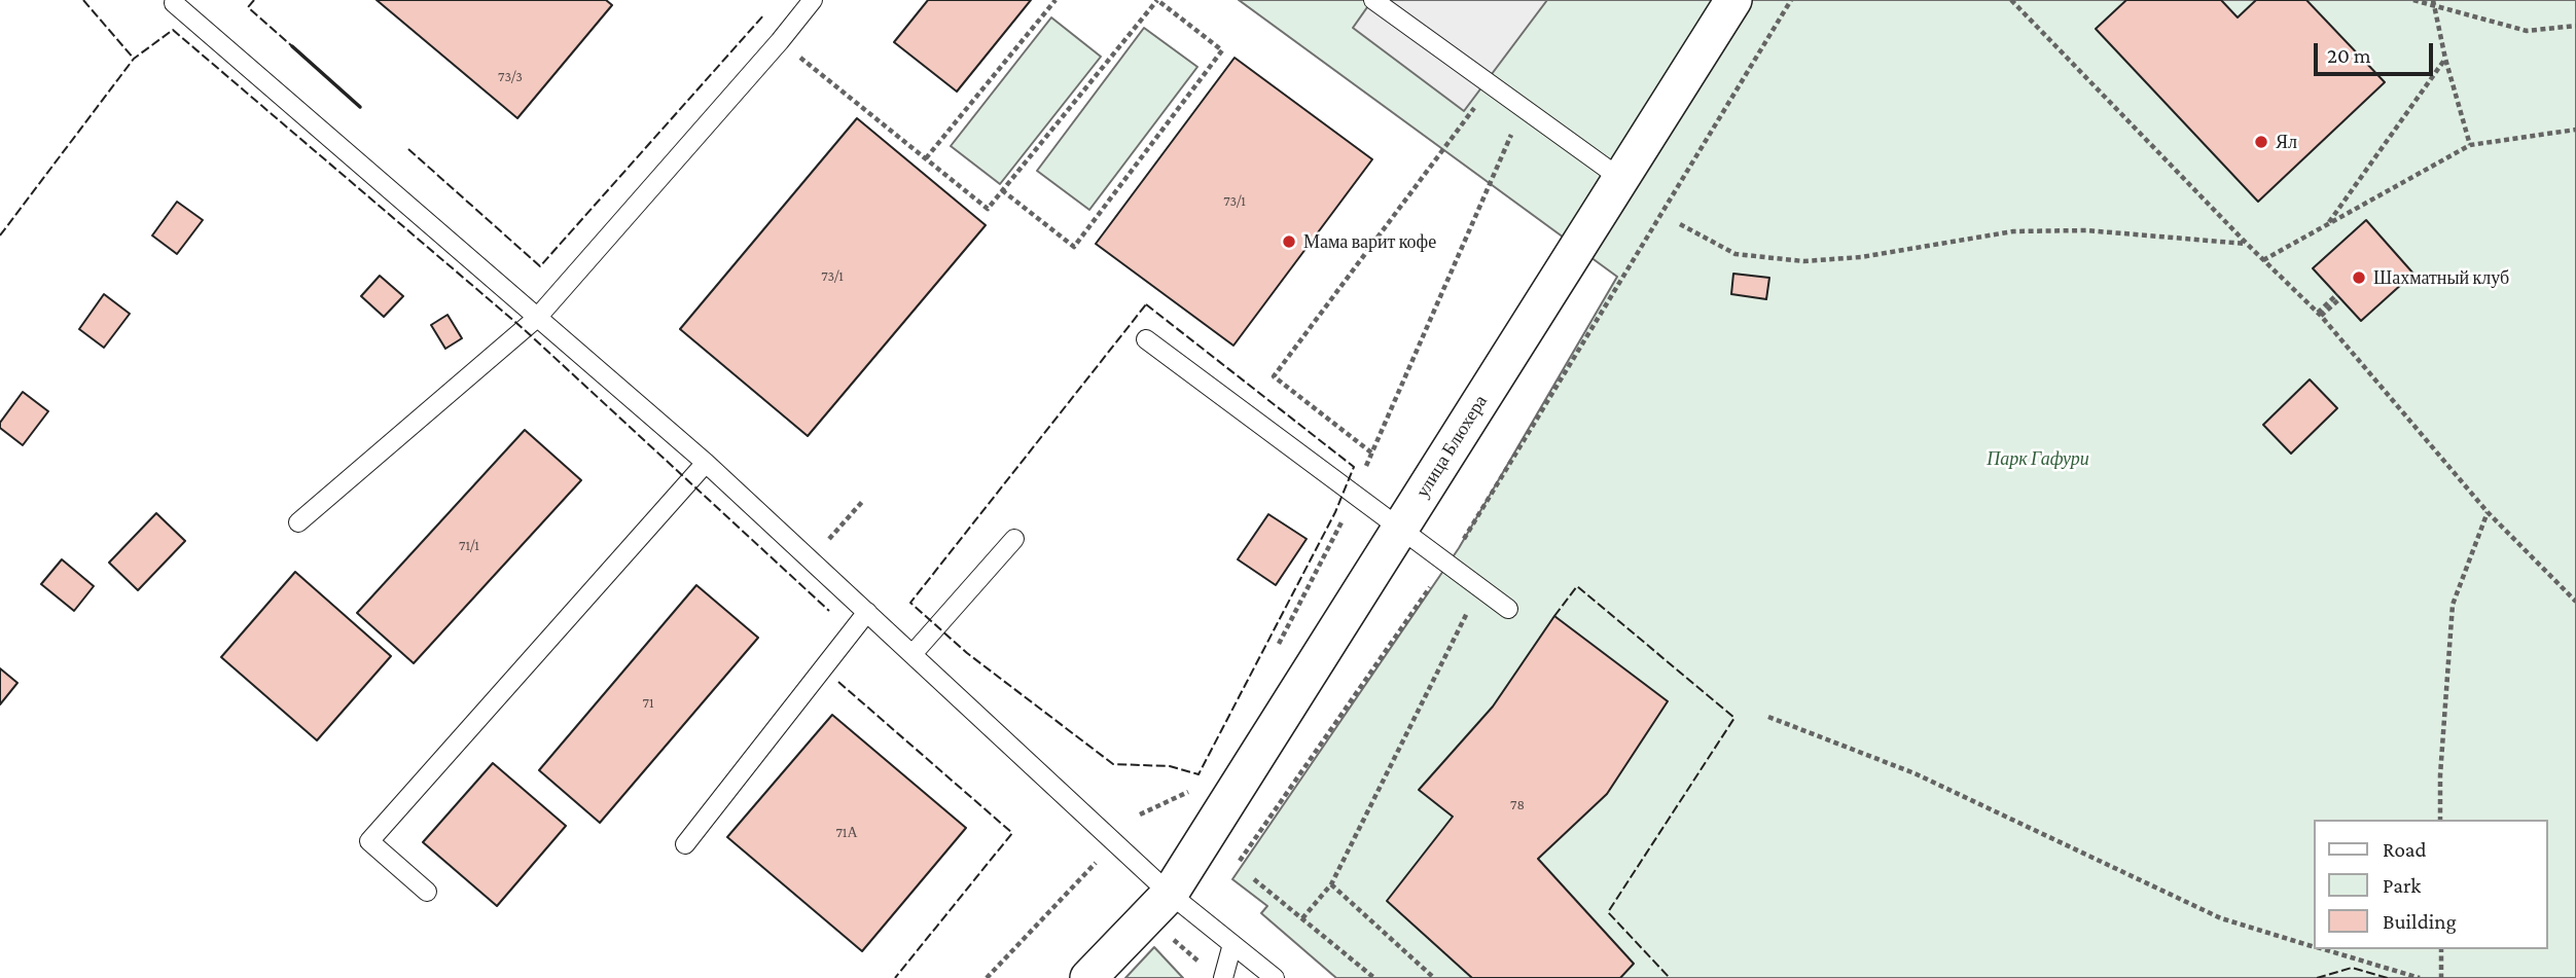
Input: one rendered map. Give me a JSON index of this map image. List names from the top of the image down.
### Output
{
  "streets": {
    "street": ["улица Блюхера"]
  },
  "parks": ["Парк Гафури"],
  "places": ["Ял", "Мама варит кофе", "Шахматный клуб"],
  "house_numbers": [
    "73/3",
    "73/1",
    "73/1",
    "71/1",
    "71",
    "78",
    "71А"
  ],
  "legend": ["Road", "Park", "Building"],
  "scale_bar": "20 m"
}
